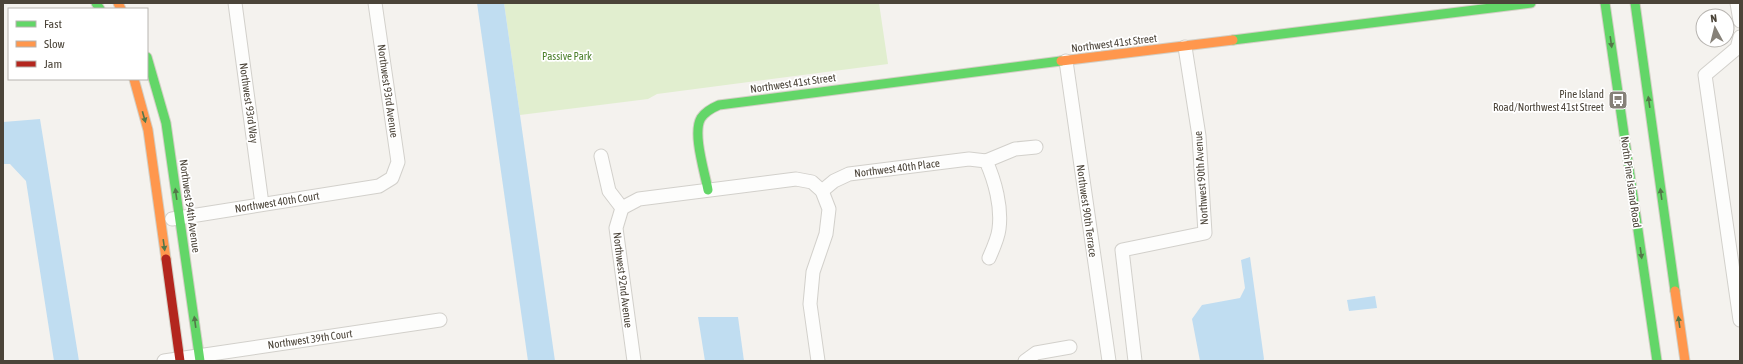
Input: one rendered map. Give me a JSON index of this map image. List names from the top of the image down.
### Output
{
  "streets": {
    "street": [
      "Northwest 41st Street",
      "Northwest 93rd Avenue",
      "Northwest 93rd Way",
      "Northwest 40th Place",
      "Northwest 90th Avenue",
      "North Pine Island Road",
      "Northwest 40th Court",
      "Northwest 94th Avenue",
      "Northwest 90th Terrace",
      "Northwest 92nd Avenue",
      "Northwest 39th Court"
    ]
  },
  "crossings": [
    ["Northwest 41st Street", "Northwest 90th Avenue"],
    ["Northwest 41st Street", "Northwest 90th Terrace"],
    ["Northwest 93rd Avenue", "Northwest 40th Court"],
    ["Northwest 93rd Way", "Northwest 40th Court"],
    ["Northwest 40th Court", "Northwest 94th Avenue"],
    ["Northwest 94th Avenue", "Northwest 39th Court"]
  ],
  "parks": ["Passive Park"],
  "places": {
    "bus stop": ["Pine Island Road/Northwest 41st Street"]
  },
  "legend": ["Fast", "Slow", "Jam"],
  "north": "top"
}
